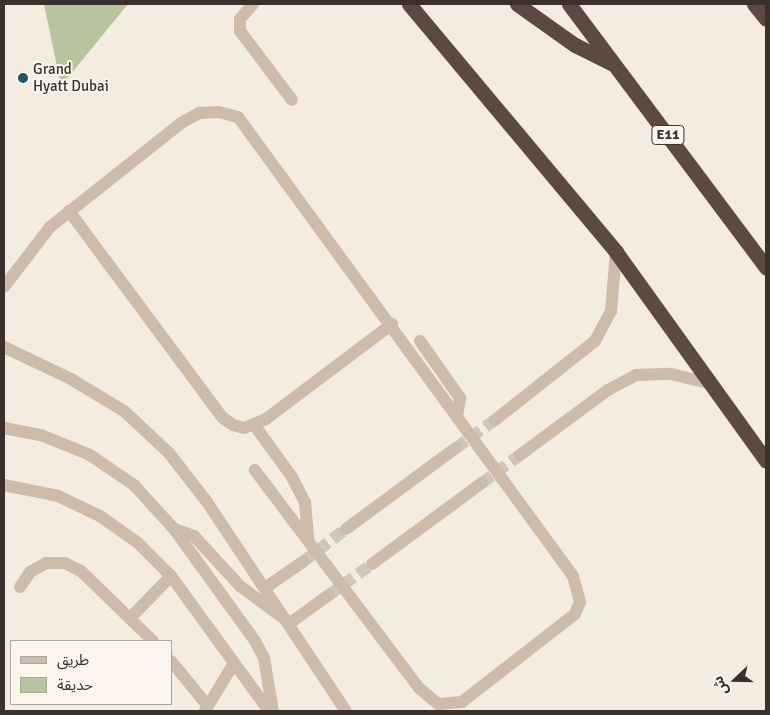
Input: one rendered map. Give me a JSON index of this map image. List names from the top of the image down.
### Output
{
  "streets": {
    "highway": ["E11"]
  },
  "places": ["Grand Hyatt Dubai"],
  "legend": ["طريق", "حديقة"],
  "north": "left"
}
